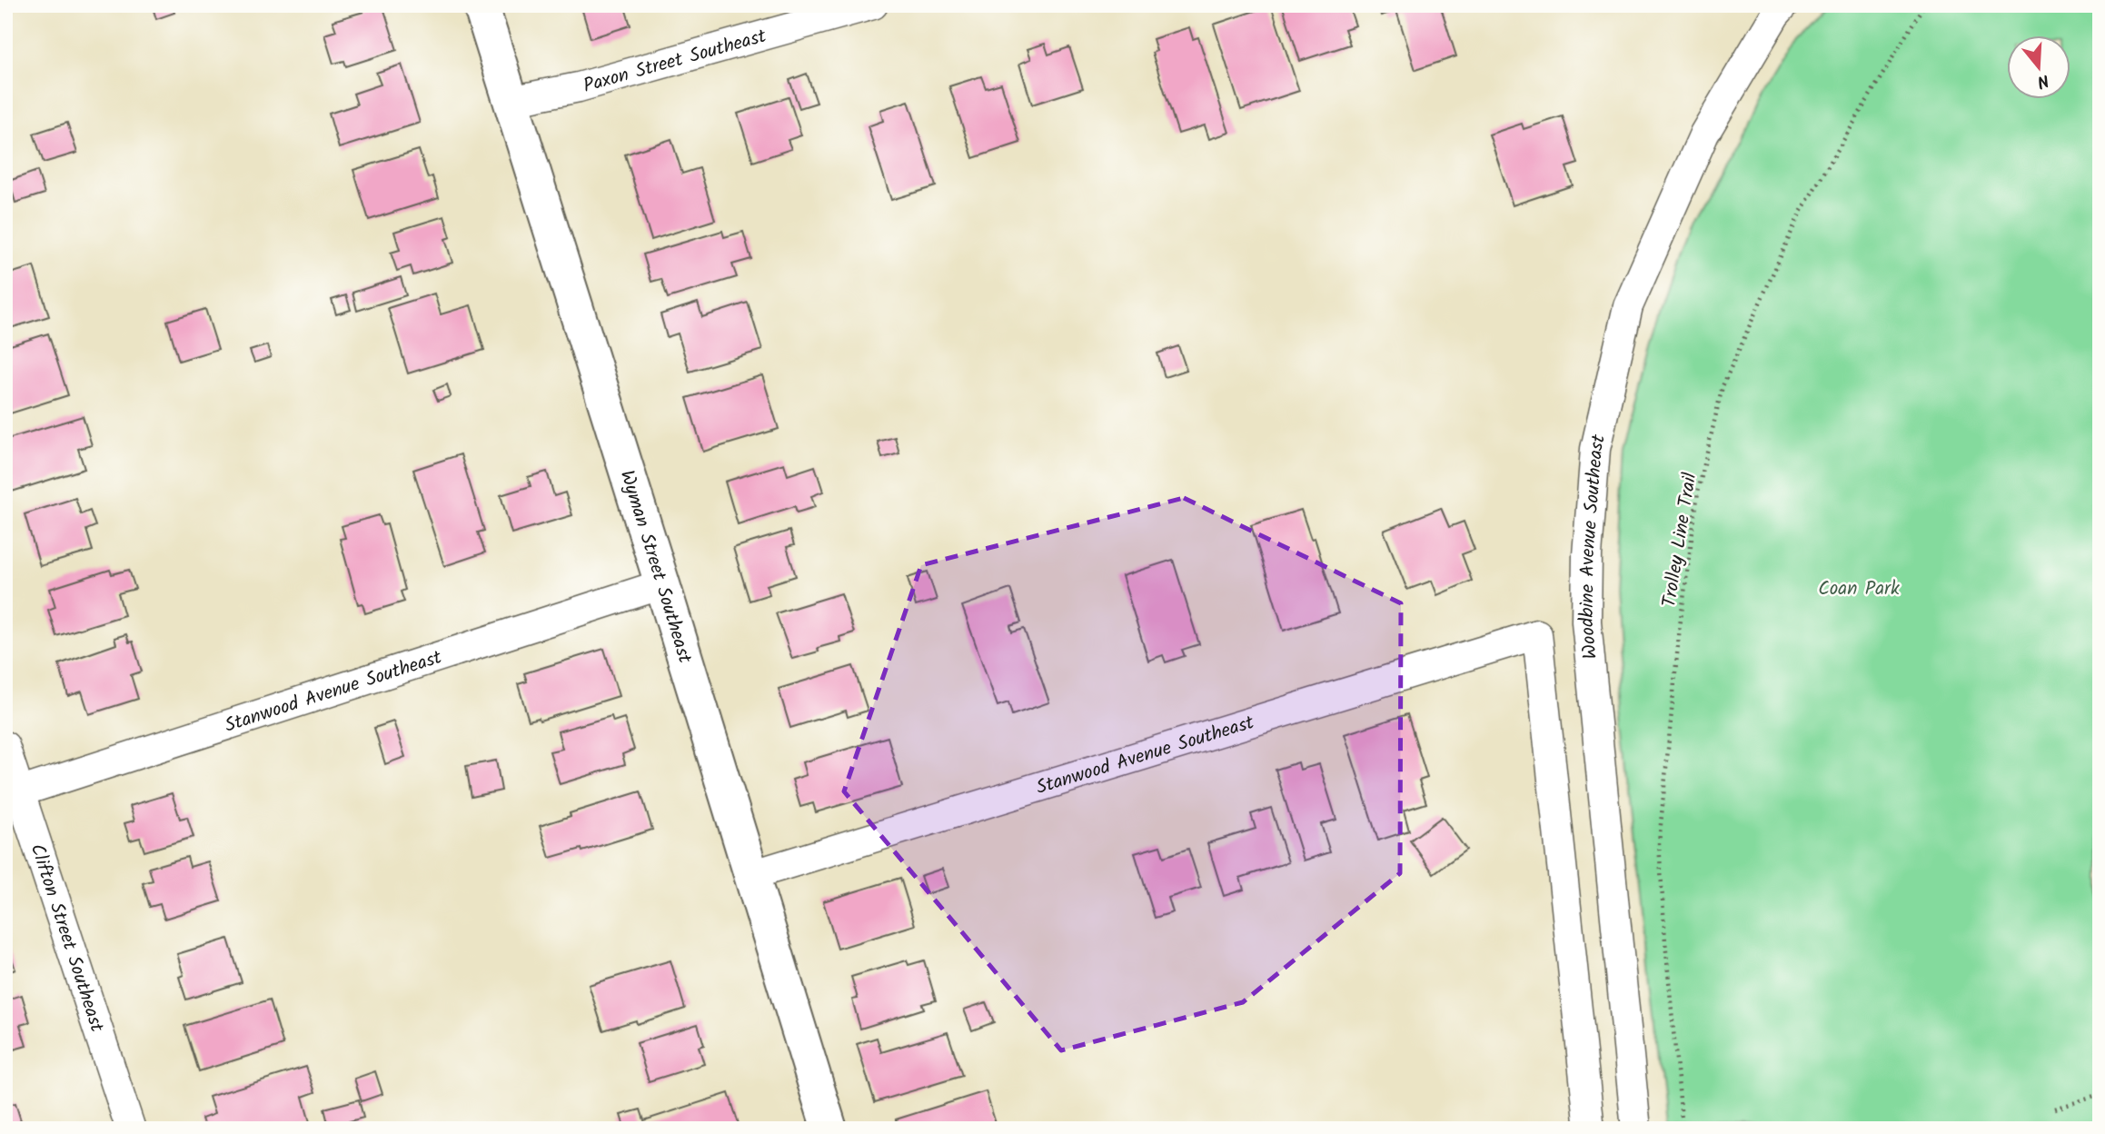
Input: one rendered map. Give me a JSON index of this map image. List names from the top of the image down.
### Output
{
  "streets": {
    "street": [
      "Paxon Street Southeast",
      "Woodbine Avenue Southeast",
      "Wyman Street Southeast",
      "Stanwood Avenue Southeast",
      "Clifton Street Southeast"
    ],
    "path": ["Trolley Line Trail"]
  },
  "crossings": [
    ["Paxon Street Southeast", "Wyman Street Southeast"],
    ["Wyman Street Southeast", "Stanwood Avenue Southeast"],
    ["Stanwood Avenue Southeast", "Clifton Street Southeast"]
  ],
  "parks": ["Coan Park"],
  "north": "bottom"
}
